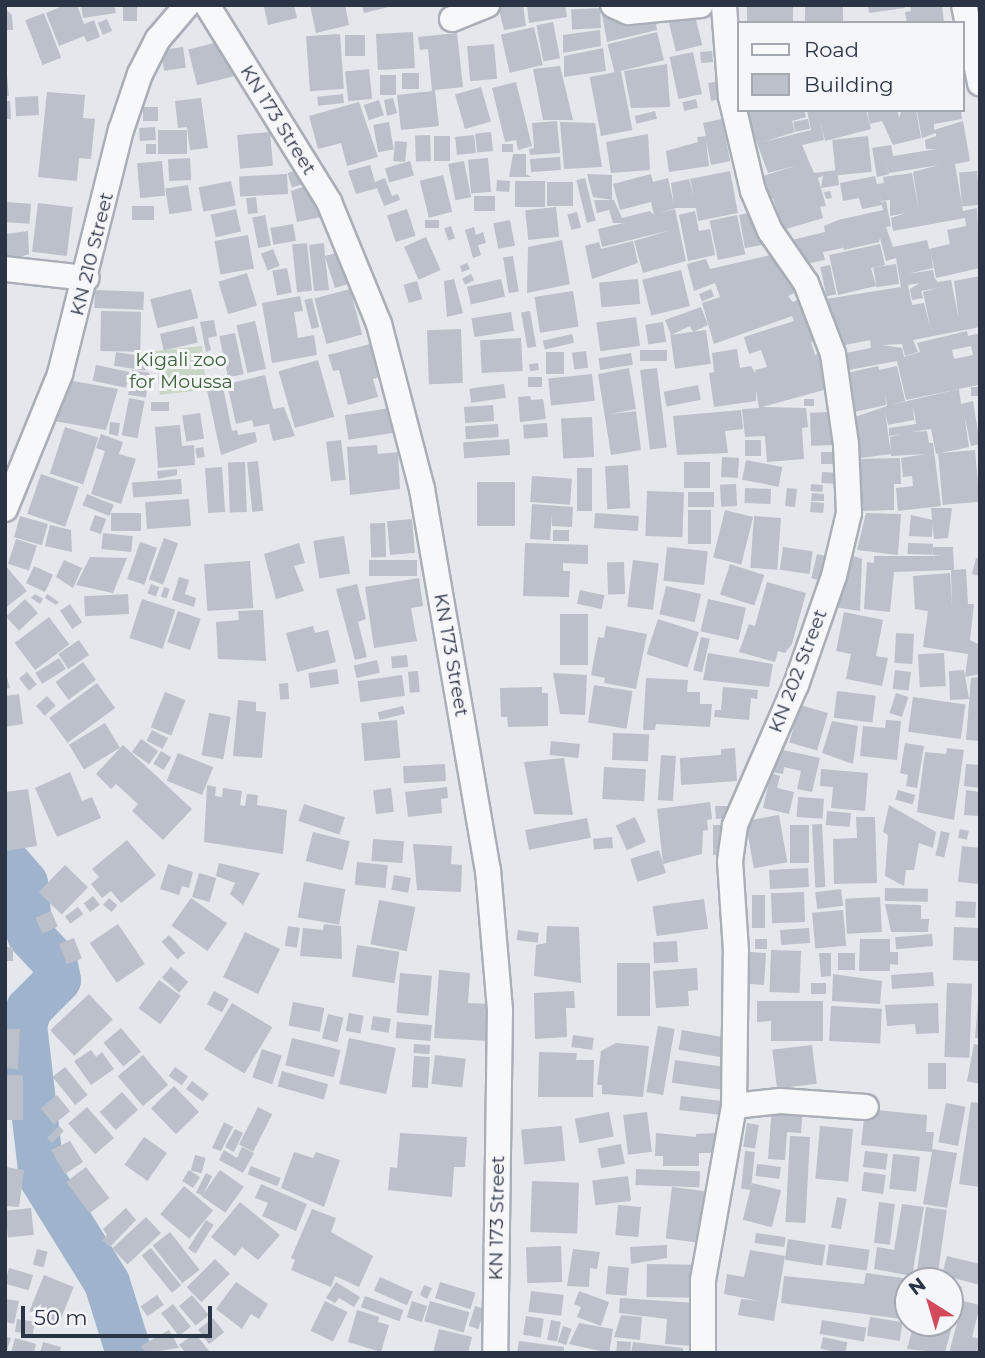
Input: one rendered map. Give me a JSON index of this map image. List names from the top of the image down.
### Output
{
  "streets": {
    "street": ["KN 173 Street", "KN 210 Street", "KN 202 Street"]
  },
  "parks": ["Kigali zoo for Moussa"],
  "legend": ["Road", "Building"],
  "scale_bar": "50 m",
  "north": "top left"
}
